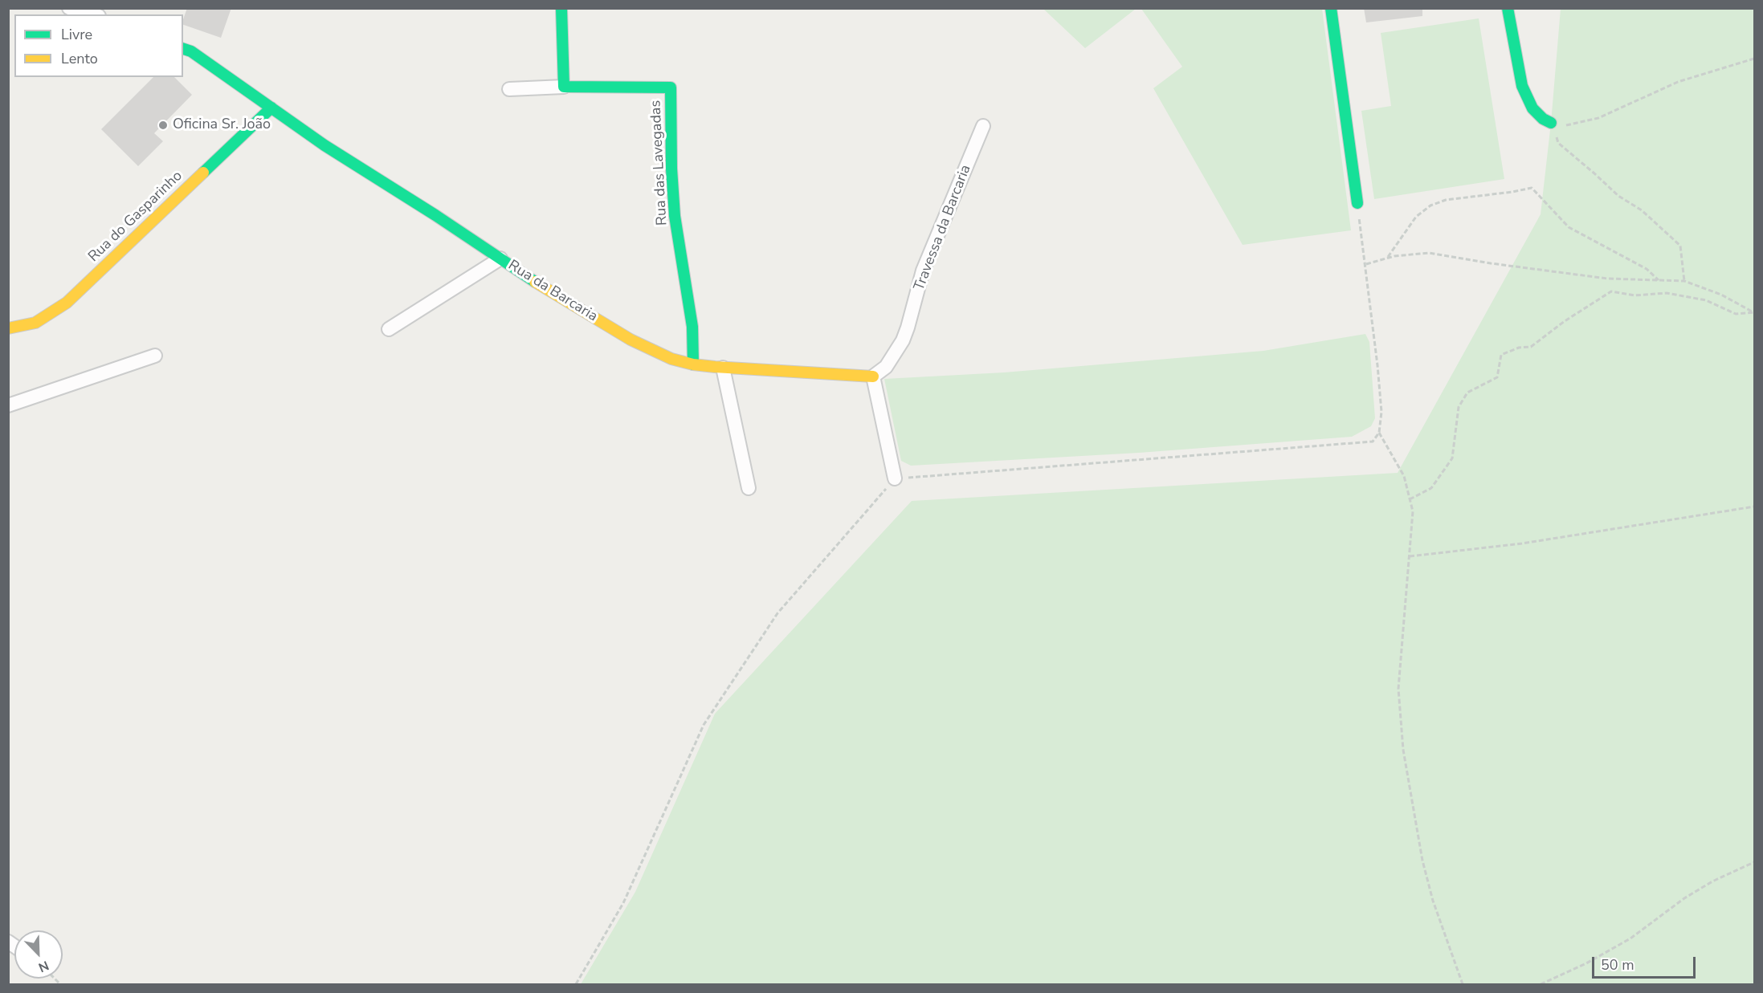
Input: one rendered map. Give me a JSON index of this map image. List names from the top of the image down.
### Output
{
  "streets": {
    "street": [
      "Rua das Lavegadas",
      "Rua do Gasparinho",
      "Travessa da Barcaria",
      "Rua da Barcaria"
    ]
  },
  "crossings": [
    ["Rua das Lavegadas", "Rua da Barcaria"],
    ["Rua do Gasparinho", "Rua da Barcaria"],
    ["Travessa da Barcaria", "Rua da Barcaria"]
  ],
  "places": ["Oficina Sr. João"],
  "legend": ["Livre", "Lento"],
  "scale_bar": "50 m",
  "north": "bottom right"
}
